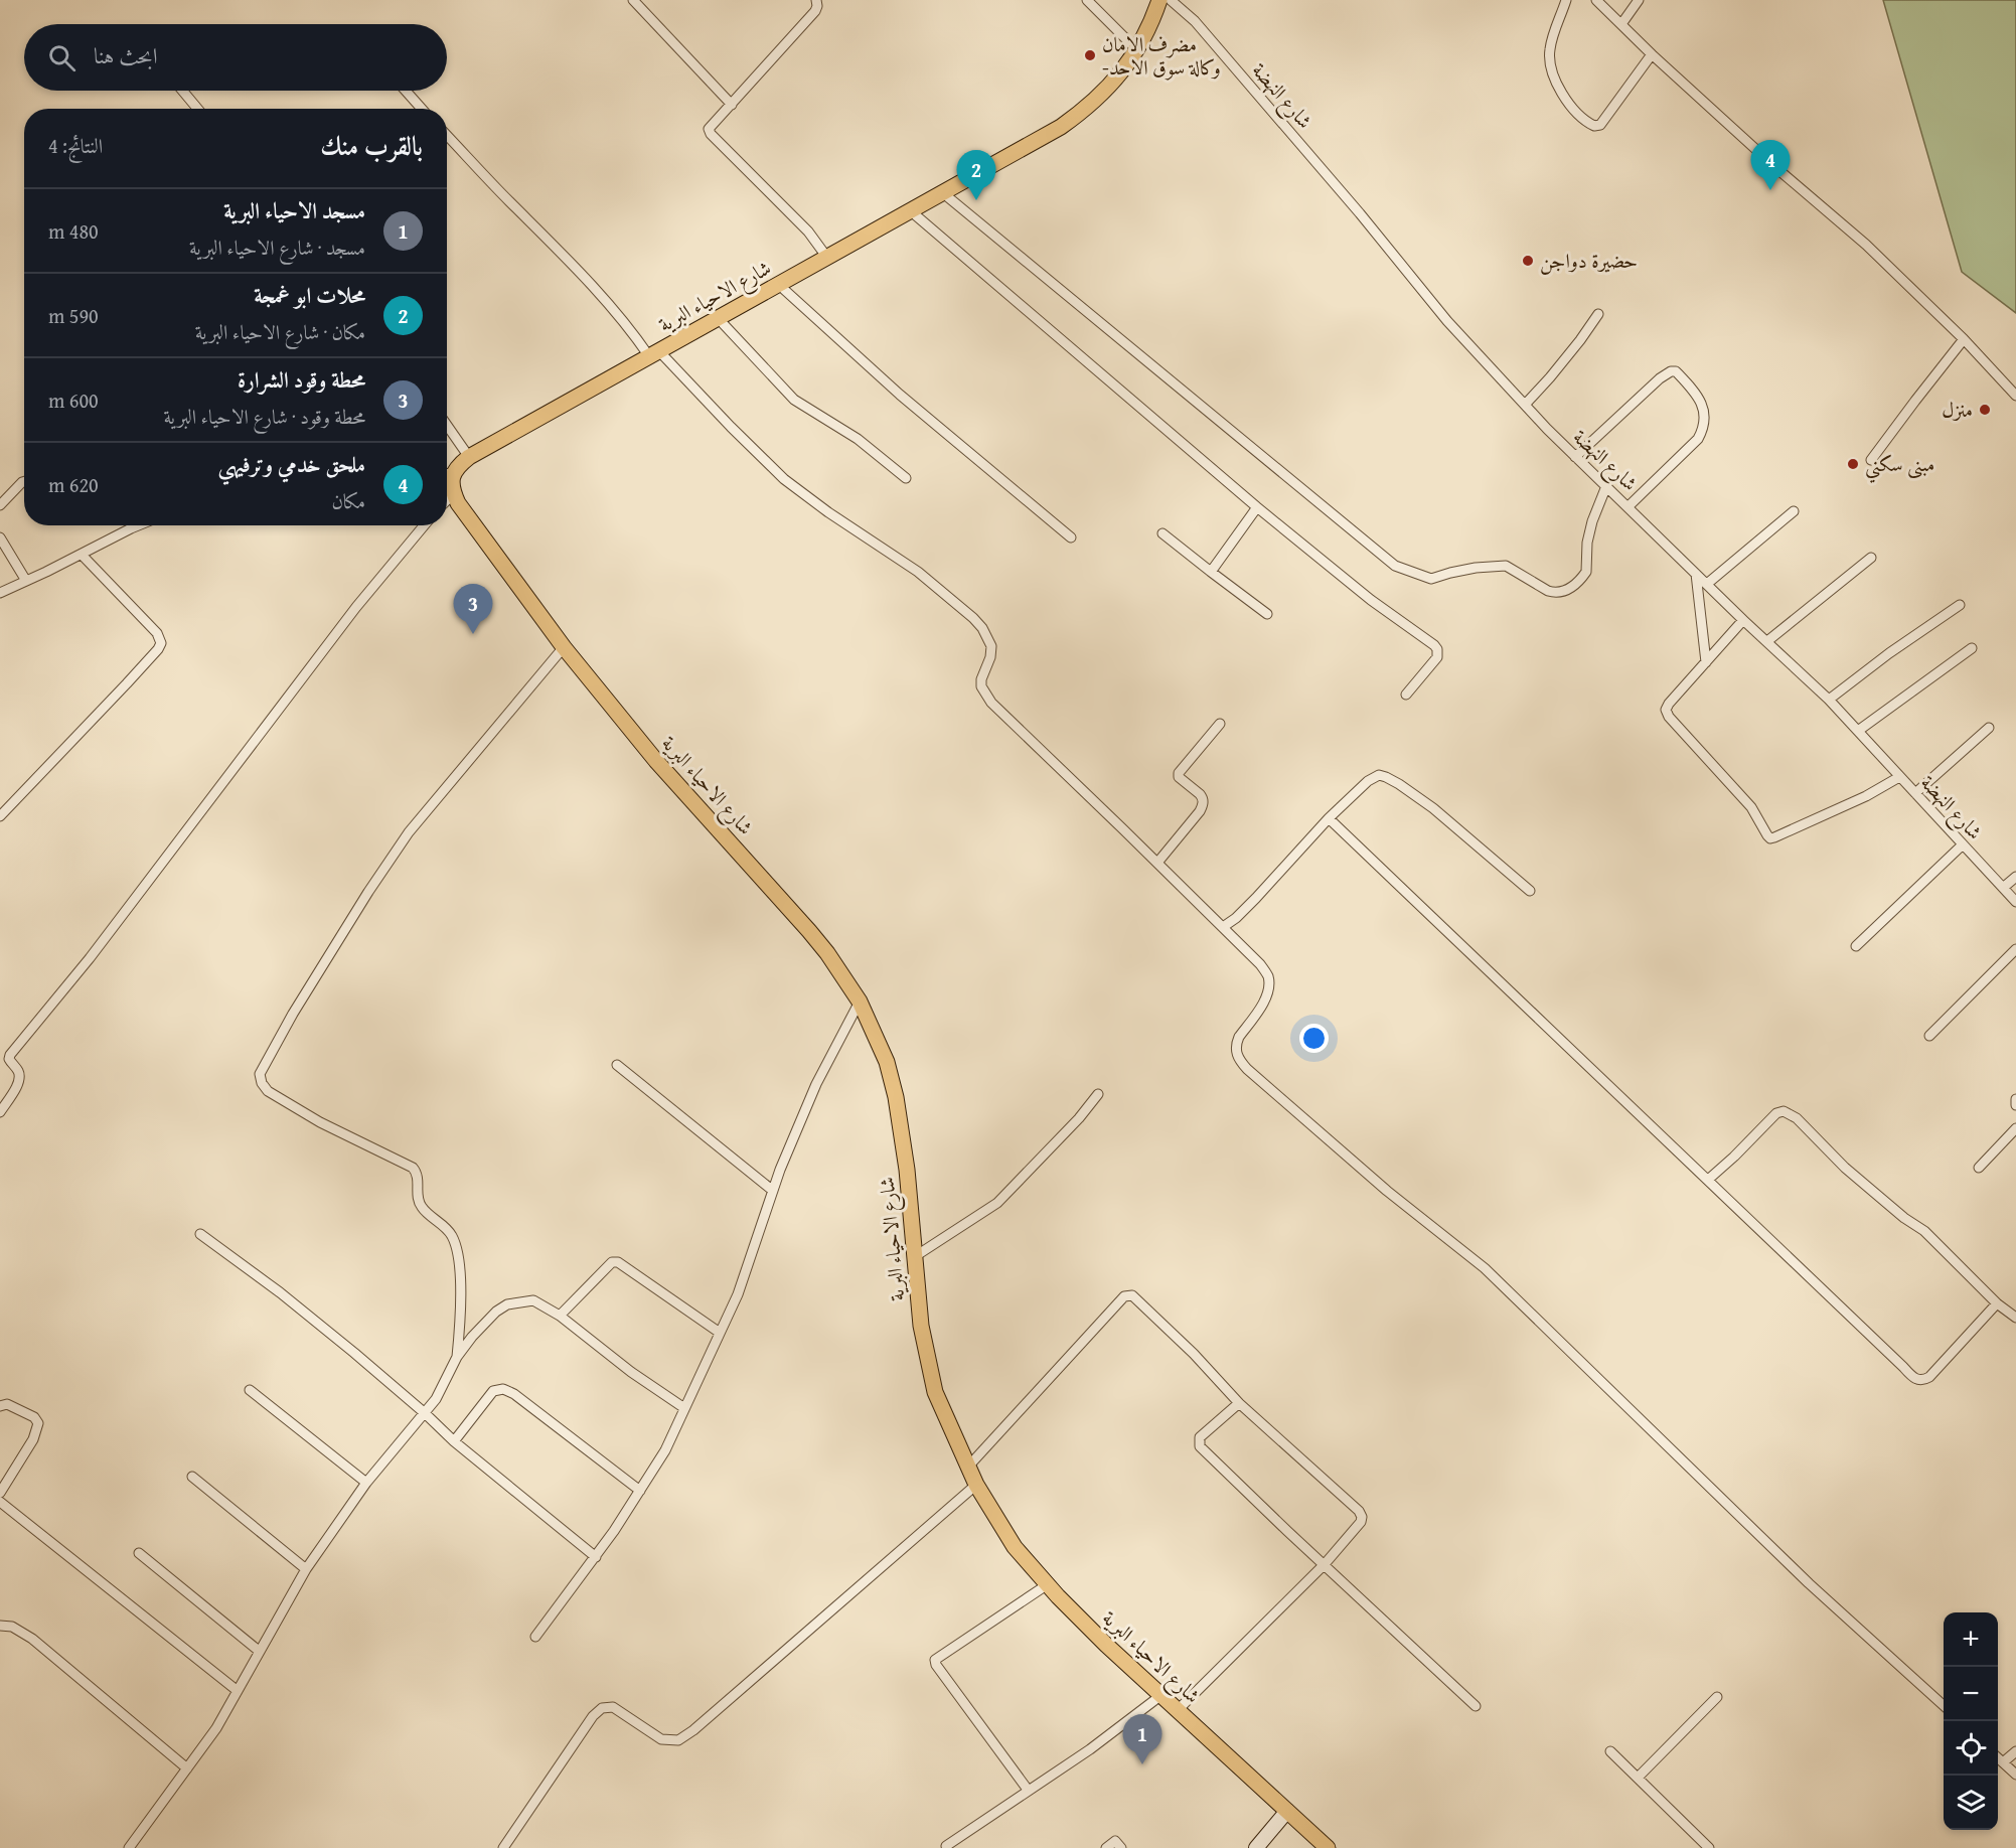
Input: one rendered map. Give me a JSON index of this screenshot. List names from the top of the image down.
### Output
{
  "streets": {
    "main road": ["شارع الاحياء البرية"],
    "street": ["شارع النهضة"]
  },
  "places": [
    "مضرف الامان -وكالة سوق الاحد",
    "حضيرة دواجن",
    "منزل",
    "مبنى سكني"
  ],
  "page": {
    "search": "ابحث هنا",
    "heading": ["بالقرب منك", "النتائج: 4"],
    "pins": [
      "4",
      "2",
      "3",
      "1"
    ],
    "list": [
      {
        "mark": "1",
        "name": "مسجد الاحياء البرية",
        "note": "مسجد · شارع الاحياء البرية",
        "value": "480 m"
      },
      {
        "mark": "2",
        "name": "محلات ابو غمجة",
        "note": "مكان · شارع الاحياء البرية",
        "value": "590 m"
      },
      {
        "mark": "3",
        "name": "محطة وقود الشرارة",
        "note": "محطة وقود · شارع الاحياء البرية",
        "value": "600 m"
      },
      {
        "mark": "4",
        "name": "ملحق خدمي وترفيهي",
        "note": "مكان",
        "value": "620 m"
      }
    ],
    "map_buttons": ["+", "−"]
  }
}
